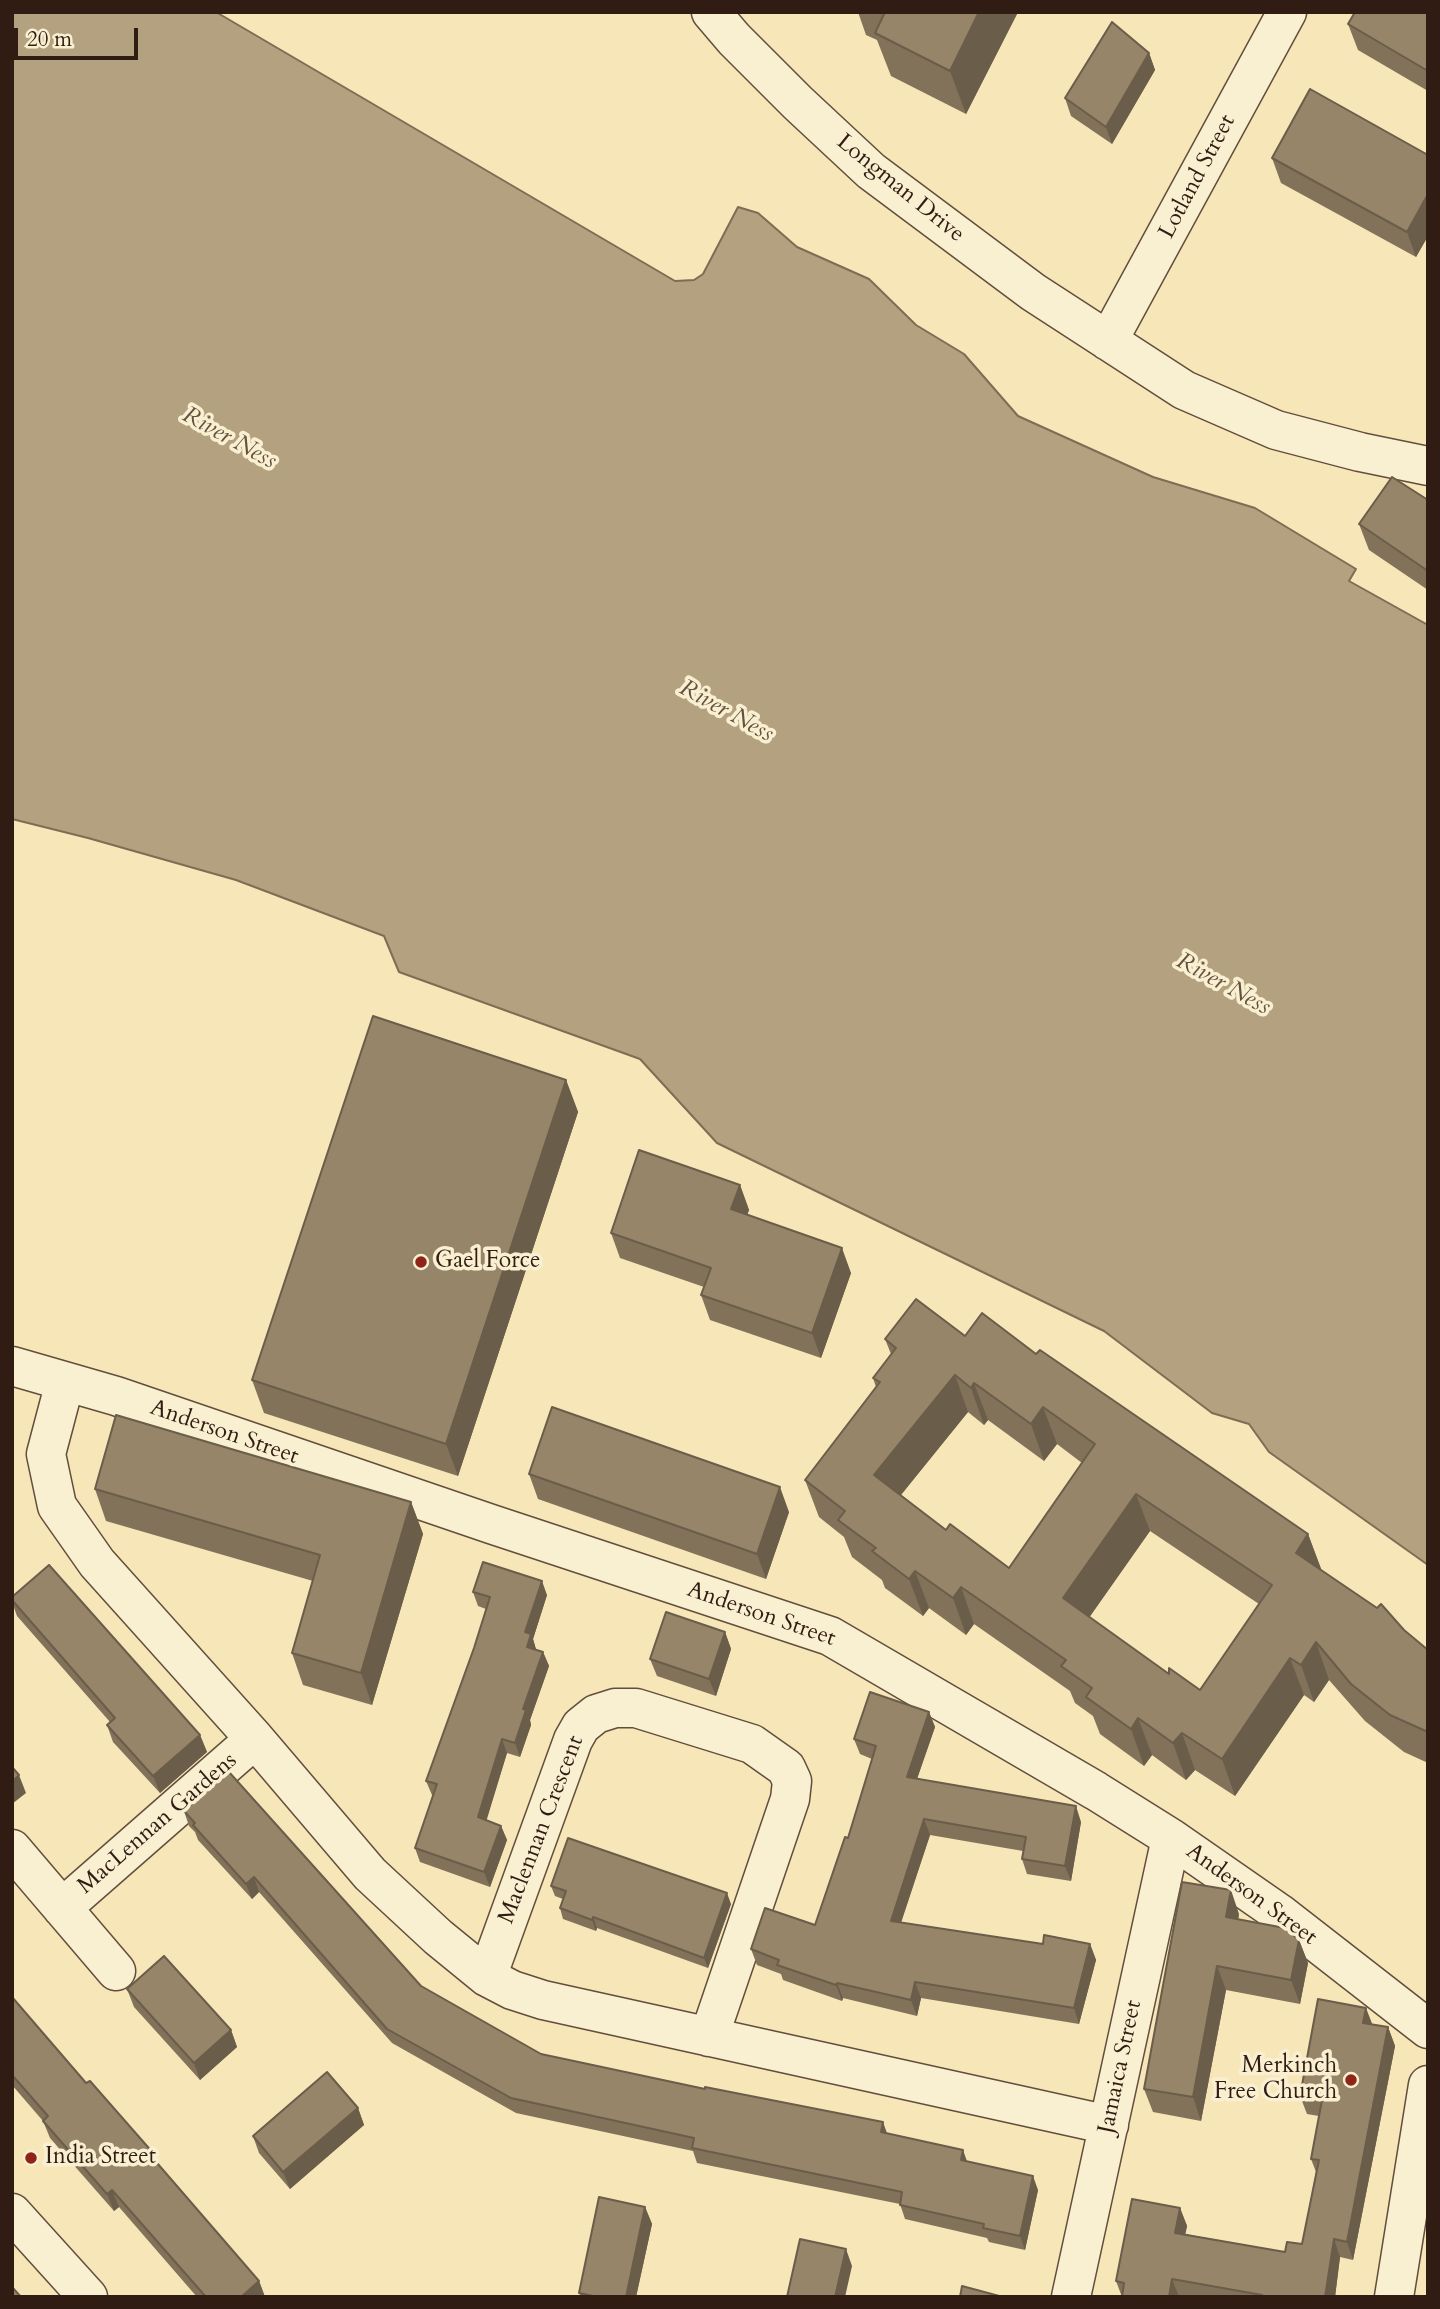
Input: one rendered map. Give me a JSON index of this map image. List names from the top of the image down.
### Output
{
  "streets": {
    "street": [
      "Lotland Street",
      "Longman Drive",
      "Anderson Street",
      "MacLennan Gardens",
      "Maclennan Crescent",
      "Jamaica Street"
    ]
  },
  "crossings": [
    ["Lotland Street", "Longman Drive"],
    ["Anderson Street", "Jamaica Street"]
  ],
  "water": ["River Ness"],
  "places": ["Gael Force", "Merkinch Free Church", "India Street"],
  "scale_bar": "20 m"
}
